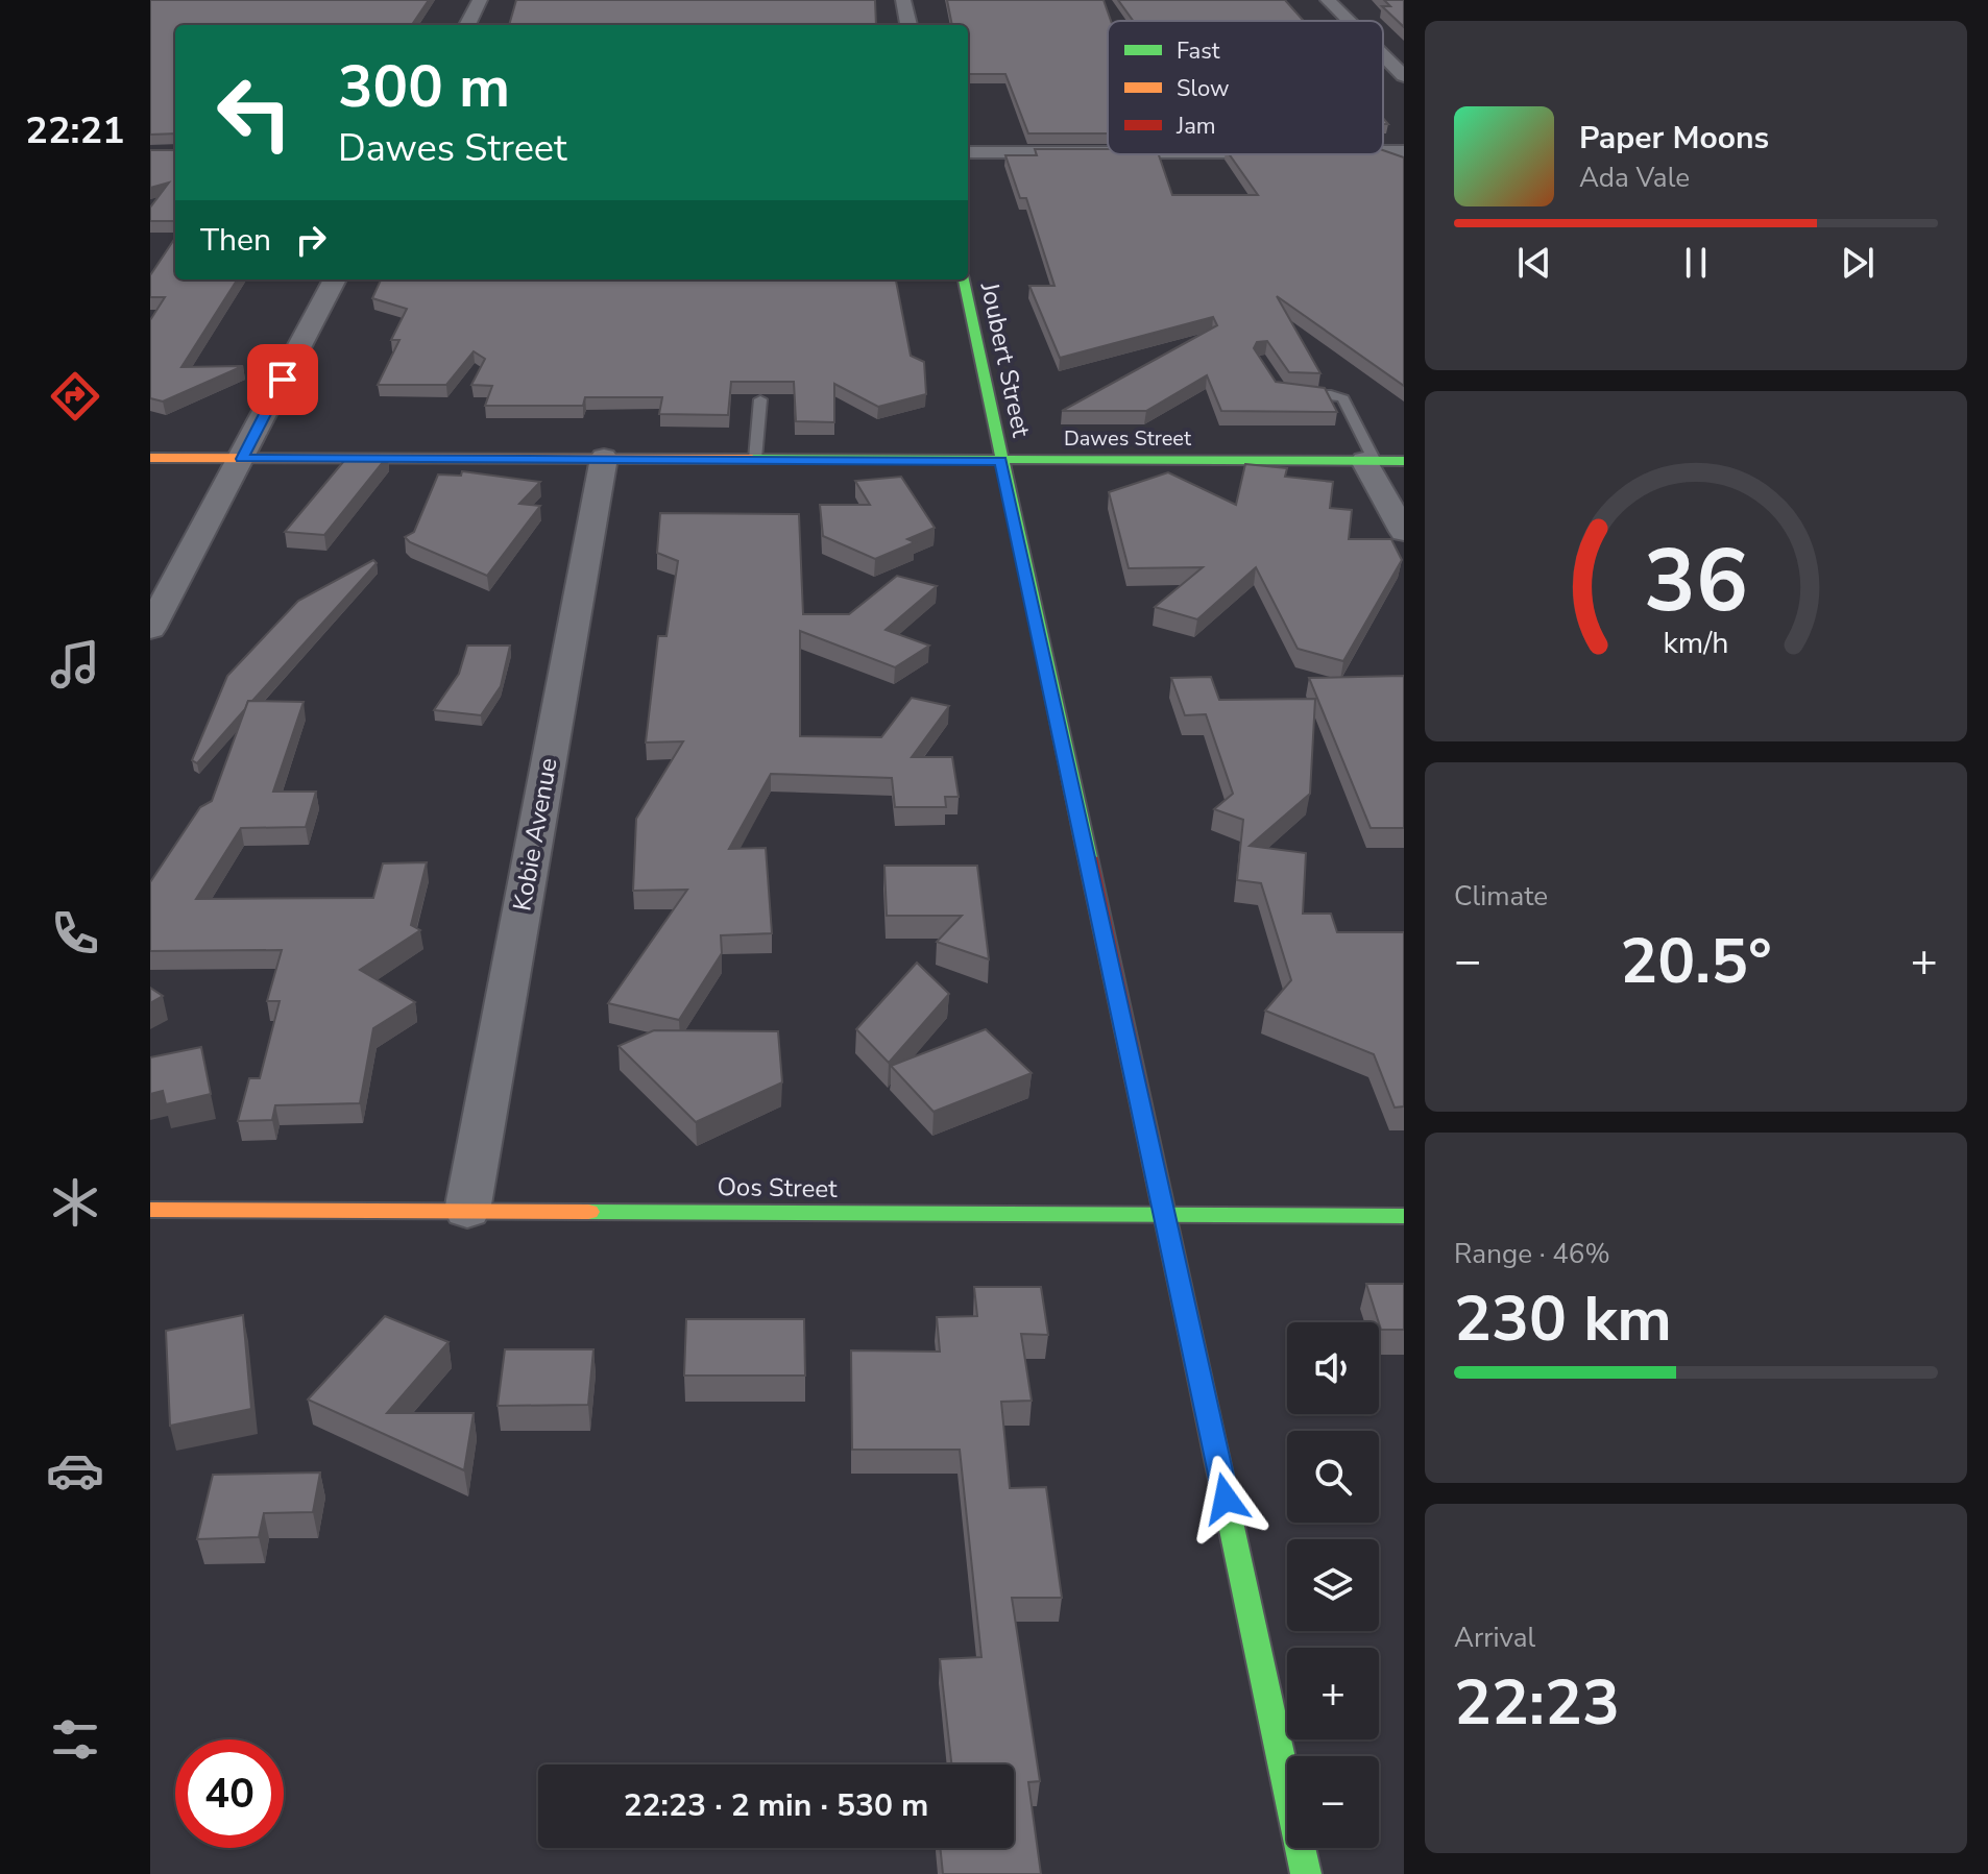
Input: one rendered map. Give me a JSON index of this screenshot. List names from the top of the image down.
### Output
{
  "streets": {
    "street": [
      "Joubert Street",
      "Dawes Street",
      "Kobie Avenue",
      "Oos Street"
    ]
  },
  "crossings": [
    ["Joubert Street", "Dawes Street"],
    ["Joubert Street", "Oos Street"],
    ["Dawes Street", "Kobie Avenue"],
    ["Kobie Avenue", "Oos Street"]
  ],
  "legend": ["Fast", "Slow", "Jam"],
  "page": {
    "tabs": "22:21",
    "turn": ["300 m", "Dawes Street"],
    "song": ["Paper Moons", "Ada Vale"],
    "then": "Then",
    "tile": [
      "Climate",
      ["Range · 46%", "230 km"],
      ["Arrival", "22:23"]
    ],
    "heat": ["−", "20.5°", "+"],
    "map_buttons": ["+", "−"],
    "limit": "40",
    "trip": "22:23 · 2 min · 530 m",
    "gauge": ["36", "km/h"]
  }
}
